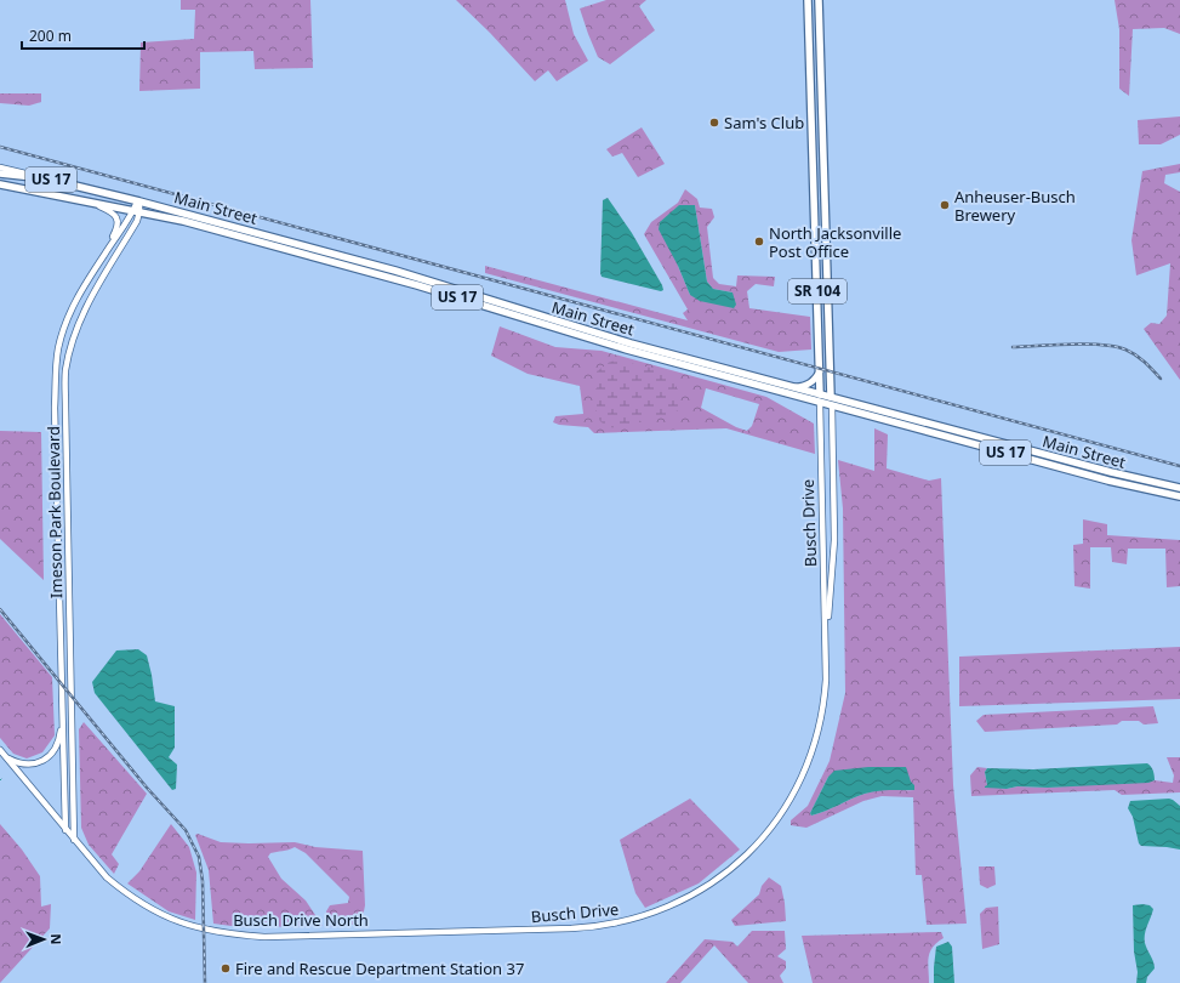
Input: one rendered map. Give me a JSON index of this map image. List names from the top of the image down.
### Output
{
  "streets": {
    "main road": ["US 17", "Main Street", "SR 104"],
    "street": ["Imeson Park Boulevard", "Busch Drive", "Busch Drive North"]
  },
  "crossings": [
    ["Main Street", "SR 104"],
    ["Main Street", "Imeson Park Boulevard"],
    ["Main Street", "Busch Drive"],
    ["SR 104", "Busch Drive"],
    ["Imeson Park Boulevard", "Busch Drive North"],
    ["Busch Drive", "Busch Drive North"]
  ],
  "places": [
    "Sam's Club",
    "Anheuser-Busch Brewery",
    "North Jacksonville Post Office",
    "Fire and Rescue Department Station 37"
  ],
  "scale_bar": "200 m",
  "north": "right"
}
